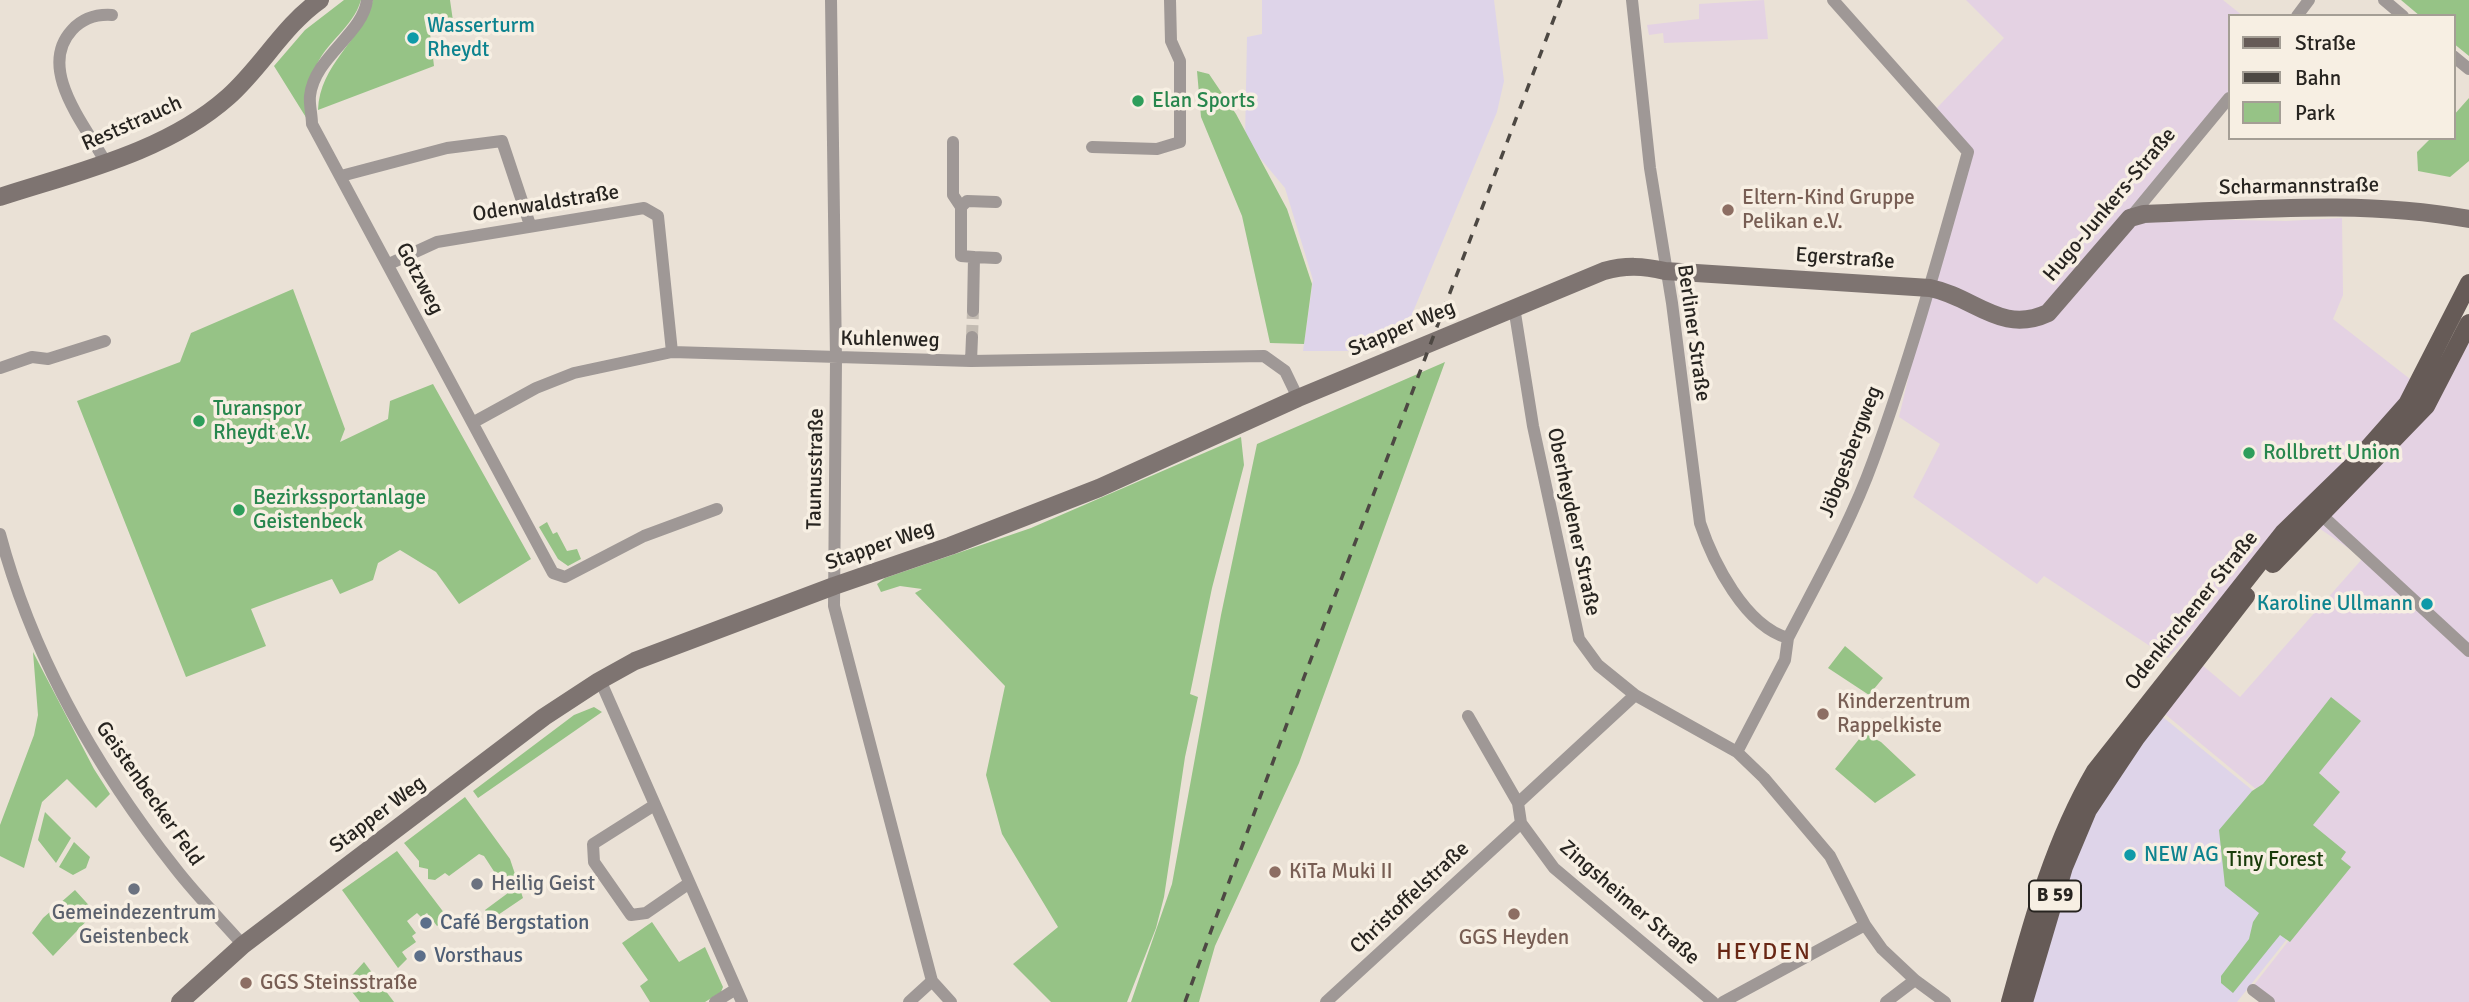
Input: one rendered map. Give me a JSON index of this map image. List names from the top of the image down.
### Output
{
  "streets": {
    "main road": [
      "Reststrauch",
      "Scharmannstraße",
      "Hugo-Junkers-Straße",
      "Egerstraße",
      "Stapper Weg",
      "Odenkirchener Straße",
      "B 59"
    ],
    "street": [
      "Odenwaldstraße",
      "Gotzweg",
      "Berliner Straße",
      "Kuhlenweg",
      "Jöbgesbergweg",
      "Taunusstraße",
      "Oberheydener Straße",
      "Geistenbecker Feld",
      "Christoffelstraße",
      "Zingsheimer Straße"
    ]
  },
  "crossings": [
    ["Scharmannstraße", "Hugo-Junkers-Straße"],
    ["Odenwaldstraße", "Gotzweg"],
    ["Odenwaldstraße", "Kuhlenweg"],
    ["Hugo-Junkers-Straße", "Egerstraße"],
    ["Egerstraße", "Stapper Weg"],
    ["Egerstraße", "Berliner Straße"],
    ["Egerstraße", "Jöbgesbergweg"],
    ["Gotzweg", "Kuhlenweg"],
    ["Stapper Weg", "Berliner Straße"],
    ["Stapper Weg", "Kuhlenweg"],
    ["Stapper Weg", "Taunusstraße"],
    ["Stapper Weg", "Oberheydener Straße"],
    ["Stapper Weg", "Geistenbecker Feld"],
    ["Berliner Straße", "Jöbgesbergweg"],
    ["Kuhlenweg", "Taunusstraße"],
    ["Jöbgesbergweg", "Oberheydener Straße"],
    ["Christoffelstraße", "Zingsheimer Straße"]
  ],
  "districts": ["HEYDEN"],
  "parks": ["Tiny Forest"],
  "places": [
    "Wasserturm Rheydt",
    "Elan Sports",
    "Eltern-Kind Gruppe Pelikan e.V.",
    "Turanspor Rheydt e.V.",
    "Rollbrett Union",
    "Bezirkssportanlage Geistenbeck",
    "Karoline Ullmann",
    "Kinderzentrum Rappelkiste",
    "NEW AG",
    "KiTa Muki II",
    "Heilig Geist",
    "Gemeindezentrum Geistenbeck",
    "GGS Heyden",
    "Café Bergstation",
    "Vorsthaus",
    "GGS Steinsstraße"
  ],
  "legend": ["Straße", "Bahn", "Park"]
}
